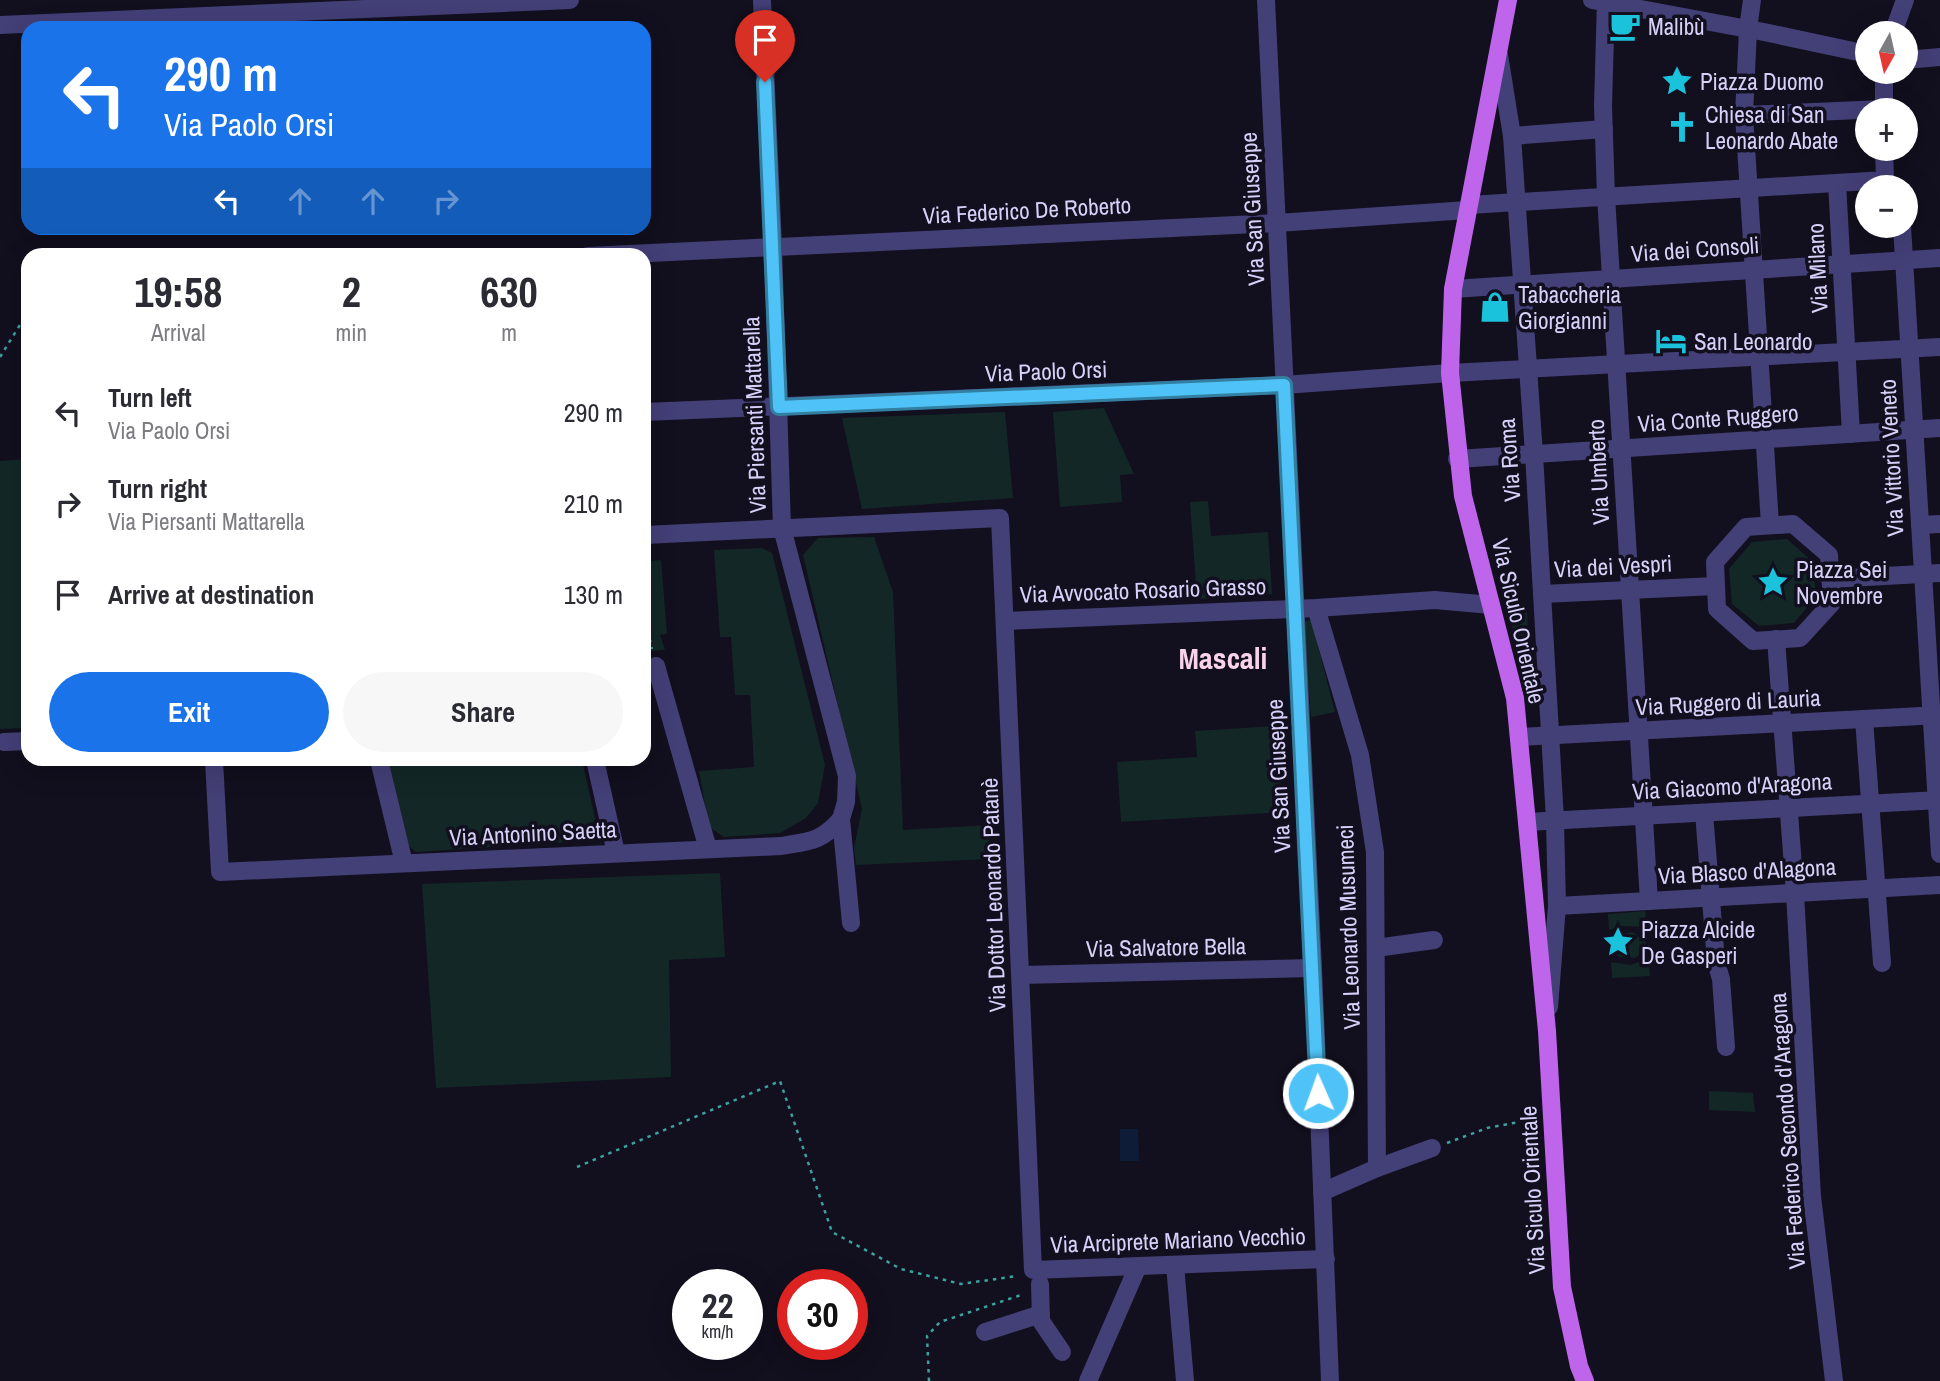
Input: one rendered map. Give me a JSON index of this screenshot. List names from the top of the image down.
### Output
{
  "streets": {
    "main road": ["Via Siculo Orientale"],
    "street": [
      "Via San Giuseppe",
      "Via Federico De Roberto",
      "Via dei Consoli",
      "Via Milano",
      "Via Paolo Orsi",
      "Via Piersanti Mattarella",
      "Via Conte Ruggero",
      "Via Vittorio Veneto",
      "Via Roma",
      "Via Umberto",
      "Via dei Vespri",
      "Via Avvocato Rosario Grasso",
      "Via Ruggero di Lauria",
      "Via Giacomo d'Aragona",
      "Via Antonino Saetta",
      "Via Blasco d'Alagona",
      "Via Dottor Leonardo Patanè",
      "Via Leonardo Musumeci",
      "Via Salvatore Bella",
      "Via Federico Secondo d'Aragona",
      "Via Arciprete Mariano Vecchio"
    ]
  },
  "crossings": [
    ["Via San Giuseppe", "Via Federico De Roberto"],
    ["Via San Giuseppe", "Via Paolo Orsi"],
    ["Via San Giuseppe", "Via Avvocato Rosario Grasso"],
    ["Via San Giuseppe", "Via Salvatore Bella"],
    ["Via San Giuseppe", "Via Arciprete Mariano Vecchio"],
    ["Via Federico De Roberto", "Via Milano"],
    ["Via Federico De Roberto", "Via Piersanti Mattarella"],
    ["Via Federico De Roberto", "Via Roma"],
    ["Via Federico De Roberto", "Via Umberto"],
    ["Via Federico De Roberto", "Via Siculo Orientale"],
    ["Via dei Consoli", "Via Milano"],
    ["Via dei Consoli", "Via Vittorio Veneto"],
    ["Via dei Consoli", "Via Roma"],
    ["Via dei Consoli", "Via Umberto"],
    ["Via dei Consoli", "Via Siculo Orientale"],
    ["Via Milano", "Via Paolo Orsi"],
    ["Via Milano", "Via Conte Ruggero"],
    ["Via Paolo Orsi", "Via Piersanti Mattarella"],
    ["Via Paolo Orsi", "Via Vittorio Veneto"],
    ["Via Paolo Orsi", "Via Roma"],
    ["Via Paolo Orsi", "Via Umberto"],
    ["Via Paolo Orsi", "Via Siculo Orientale"],
    ["Via Piersanti Mattarella", "Via Antonino Saetta"],
    ["Via Piersanti Mattarella", "Via Dottor Leonardo Patanè"],
    ["Via Conte Ruggero", "Via Vittorio Veneto"],
    ["Via Conte Ruggero", "Via Roma"],
    ["Via Conte Ruggero", "Via Umberto"],
    ["Via Conte Ruggero", "Via Siculo Orientale"],
    ["Via Vittorio Veneto", "Via Ruggero di Lauria"],
    ["Via Vittorio Veneto", "Via Giacomo d'Aragona"],
    ["Via Roma", "Via dei Vespri"],
    ["Via Roma", "Via Siculo Orientale"],
    ["Via Roma", "Via Ruggero di Lauria"],
    ["Via Roma", "Via Giacomo d'Aragona"],
    ["Via Roma", "Via Blasco d'Alagona"],
    ["Via Umberto", "Via dei Vespri"],
    ["Via Umberto", "Via Ruggero di Lauria"],
    ["Via Umberto", "Via Giacomo d'Aragona"],
    ["Via Umberto", "Via Blasco d'Alagona"],
    ["Via dei Vespri", "Via Federico Secondo d'Aragona"],
    ["Via Avvocato Rosario Grasso", "Via Siculo Orientale"],
    ["Via Avvocato Rosario Grasso", "Via Dottor Leonardo Patanè"],
    ["Via Avvocato Rosario Grasso", "Via Leonardo Musumeci"],
    ["Via Siculo Orientale", "Via Ruggero di Lauria"],
    ["Via Siculo Orientale", "Via Giacomo d'Aragona"],
    ["Via Ruggero di Lauria", "Via Federico Secondo d'Aragona"],
    ["Via Giacomo d'Aragona", "Via Federico Secondo d'Aragona"],
    ["Via Blasco d'Alagona", "Via Federico Secondo d'Aragona"],
    ["Via Dottor Leonardo Patanè", "Via Salvatore Bella"],
    ["Via Dottor Leonardo Patanè", "Via Arciprete Mariano Vecchio"]
  ],
  "districts": ["Mascali"],
  "places": {
    "cafe": ["Malibù"],
    "place": ["Piazza Duomo", "Piazza Sei Novembre", "Piazza Alcide De Gasperi"],
    "church": ["Chiesa di San Leonardo Abate"],
    "shop": ["Tabaccheria Giorgianni"],
    "hotel": ["San Leonardo"]
  },
  "north": "bottom",
  "page": {
    "map_buttons": ["+", "−"],
    "turn": ["290 m", "Via Paolo Orsi"],
    "eta": [
      "19:58",
      "Arrival",
      "2",
      "min",
      "630",
      "m"
    ],
    "list": [
      {
        "name": "Turn left",
        "note": "Via Paolo Orsi",
        "value": "290 m"
      },
      {
        "name": "Turn right",
        "note": "Via Piersanti Mattarella",
        "value": "210 m"
      },
      {
        "name": "Arrive at destination",
        "value": "130 m"
      }
    ],
    "buttons": ["Exit", "Share"],
    "speed": "22 km/h",
    "limit": "30"
  }
}
